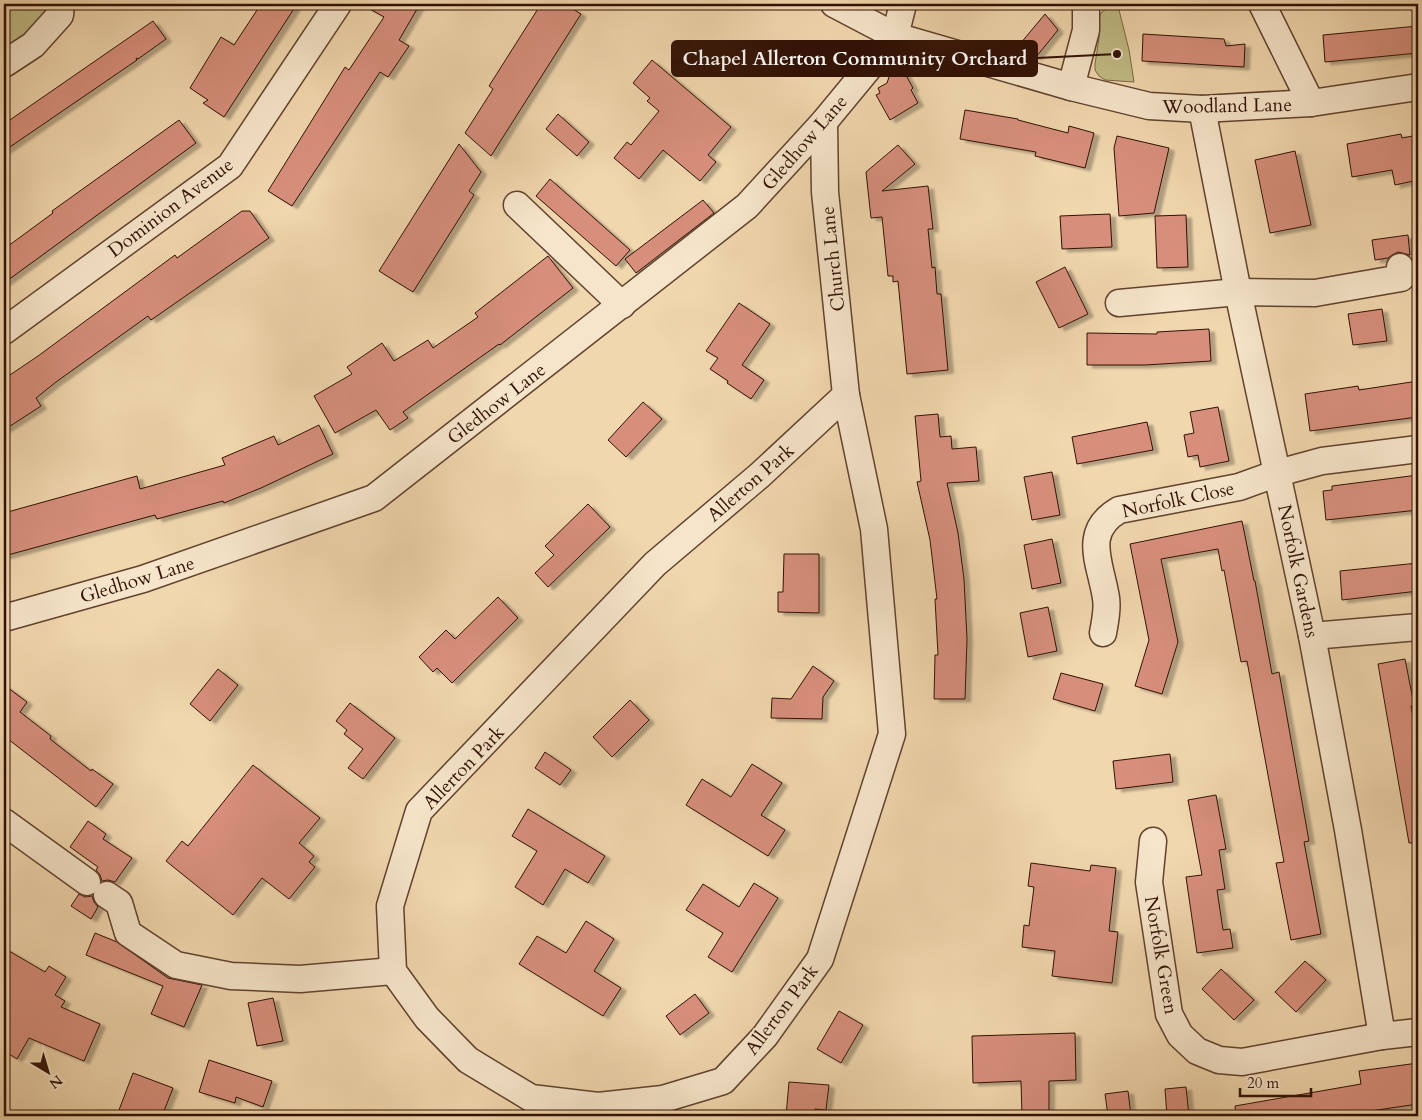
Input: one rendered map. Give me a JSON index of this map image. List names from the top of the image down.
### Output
{
  "streets": {
    "street": [
      "Woodland Lane",
      "Gledhow Lane",
      "Dominion Avenue",
      "Church Lane",
      "Allerton Park",
      "Norfolk Close",
      "Norfolk Gardens",
      "Norfolk Green"
    ]
  },
  "crossings": [
    ["Woodland Lane", "Gledhow Lane"],
    ["Woodland Lane", "Norfolk Gardens"],
    ["Gledhow Lane", "Church Lane"],
    ["Church Lane", "Allerton Park"],
    ["Norfolk Close", "Norfolk Gardens"],
    ["Norfolk Gardens", "Norfolk Green"]
  ],
  "places": ["Chapel Allerton Community Orchard"],
  "scale_bar": "20 m",
  "north": "bottom right"
}
